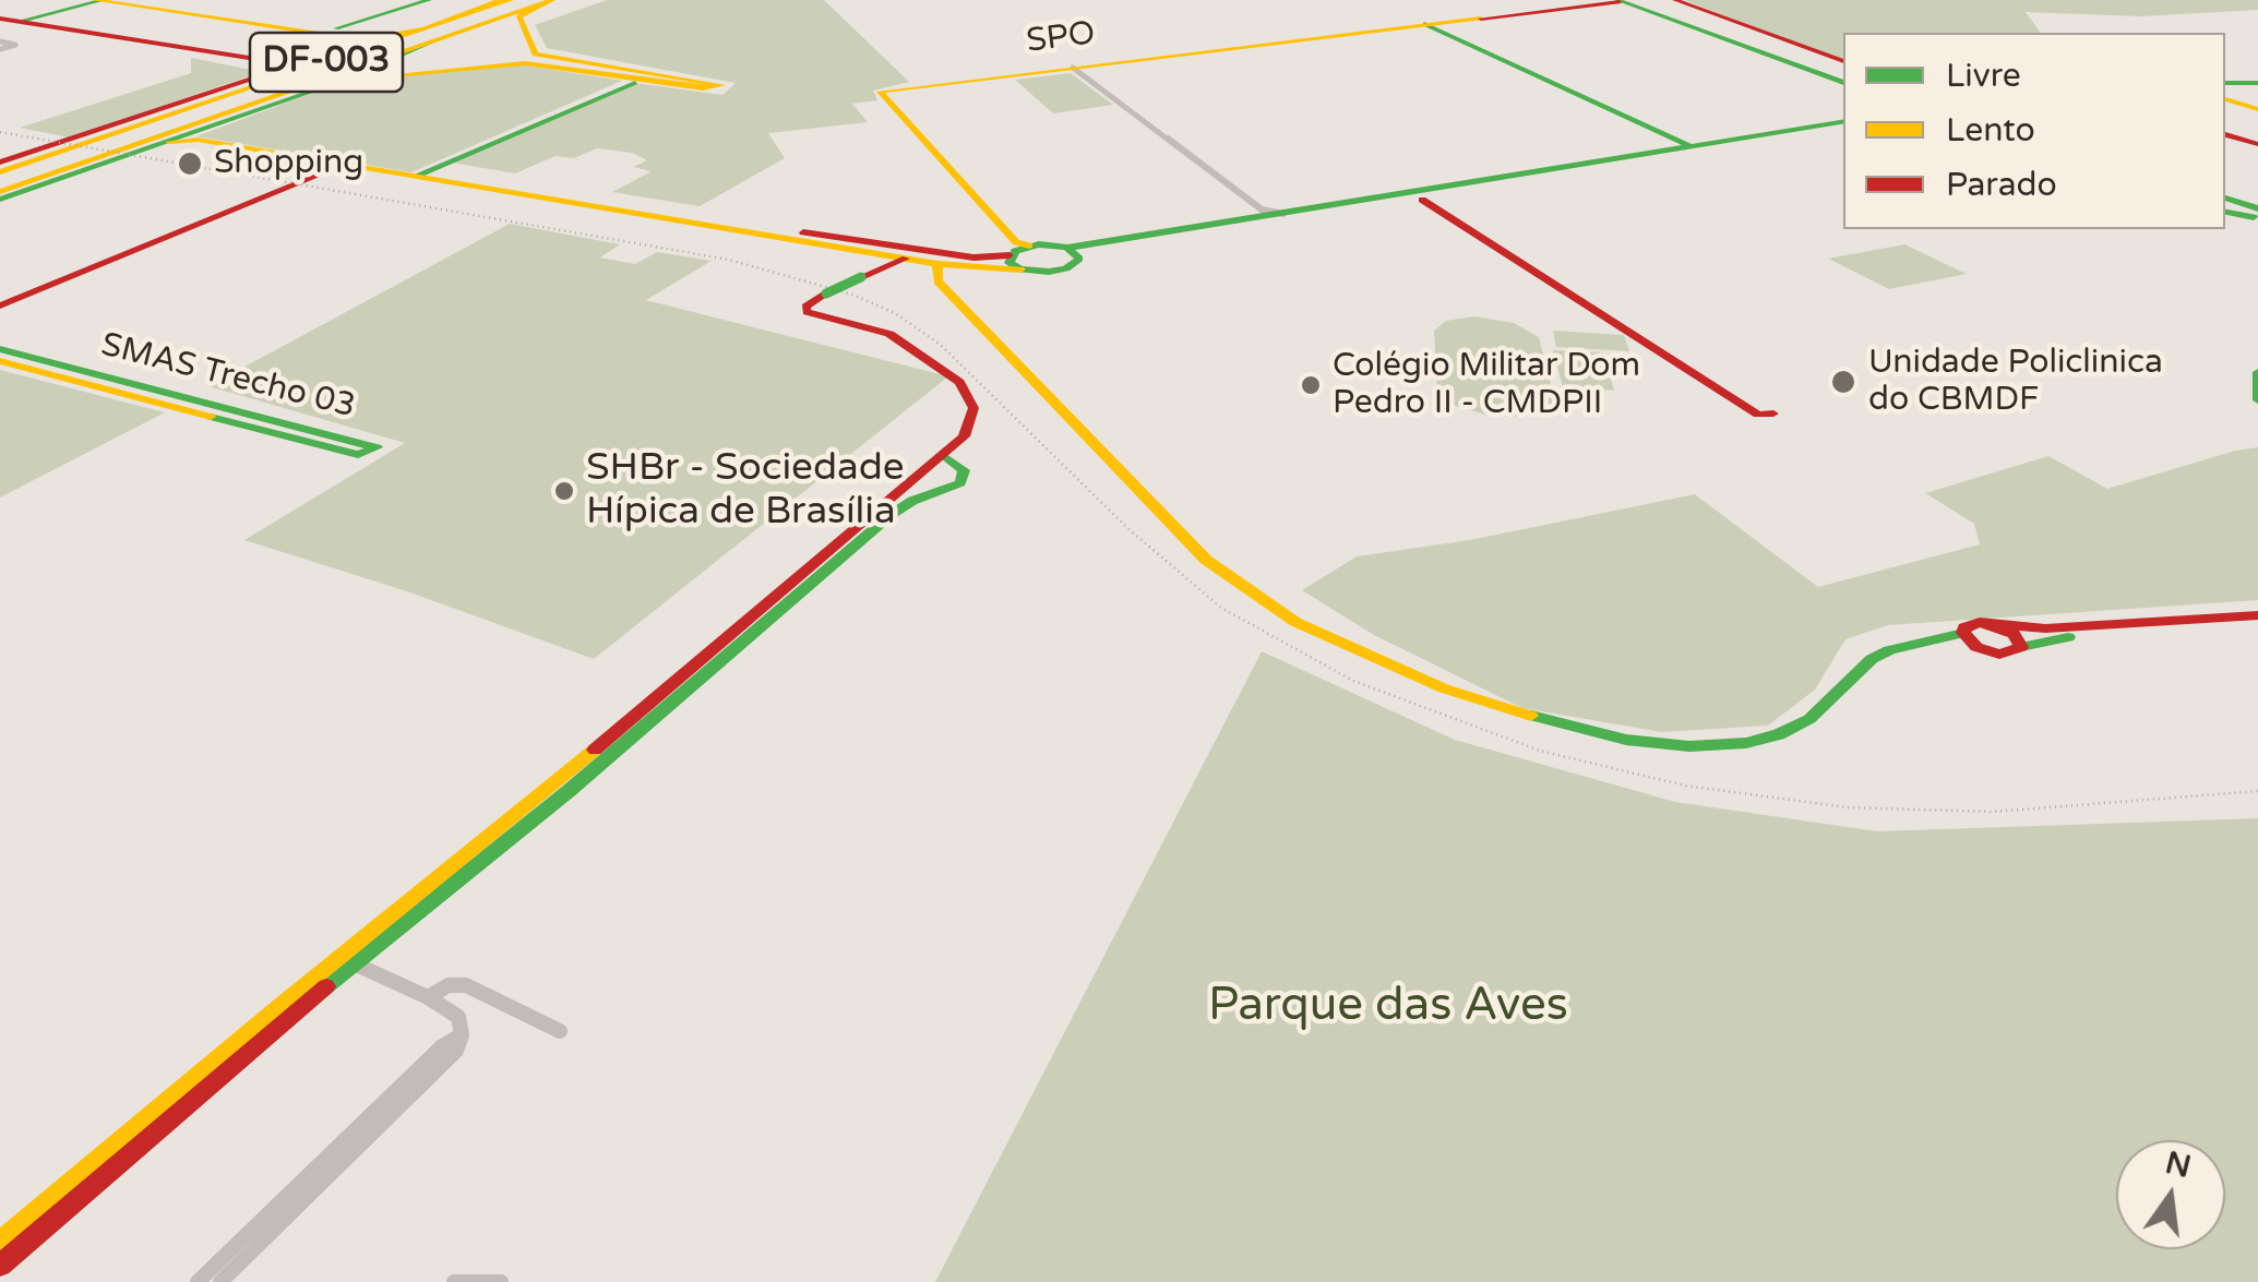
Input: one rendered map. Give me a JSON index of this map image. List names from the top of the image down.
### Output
{
  "streets": {
    "main road": ["SPO", "DF-003", "SMAS Trecho 03"]
  },
  "parks": ["Parque das Aves"],
  "places": [
    "Shopping",
    "Unidade Policlinica do CBMDF",
    "Colégio Militar Dom Pedro II - CMDPII",
    "SHBr - Sociedade Hípica de Brasília"
  ],
  "legend": ["Livre", "Lento", "Parado"],
  "north": "top"
}
